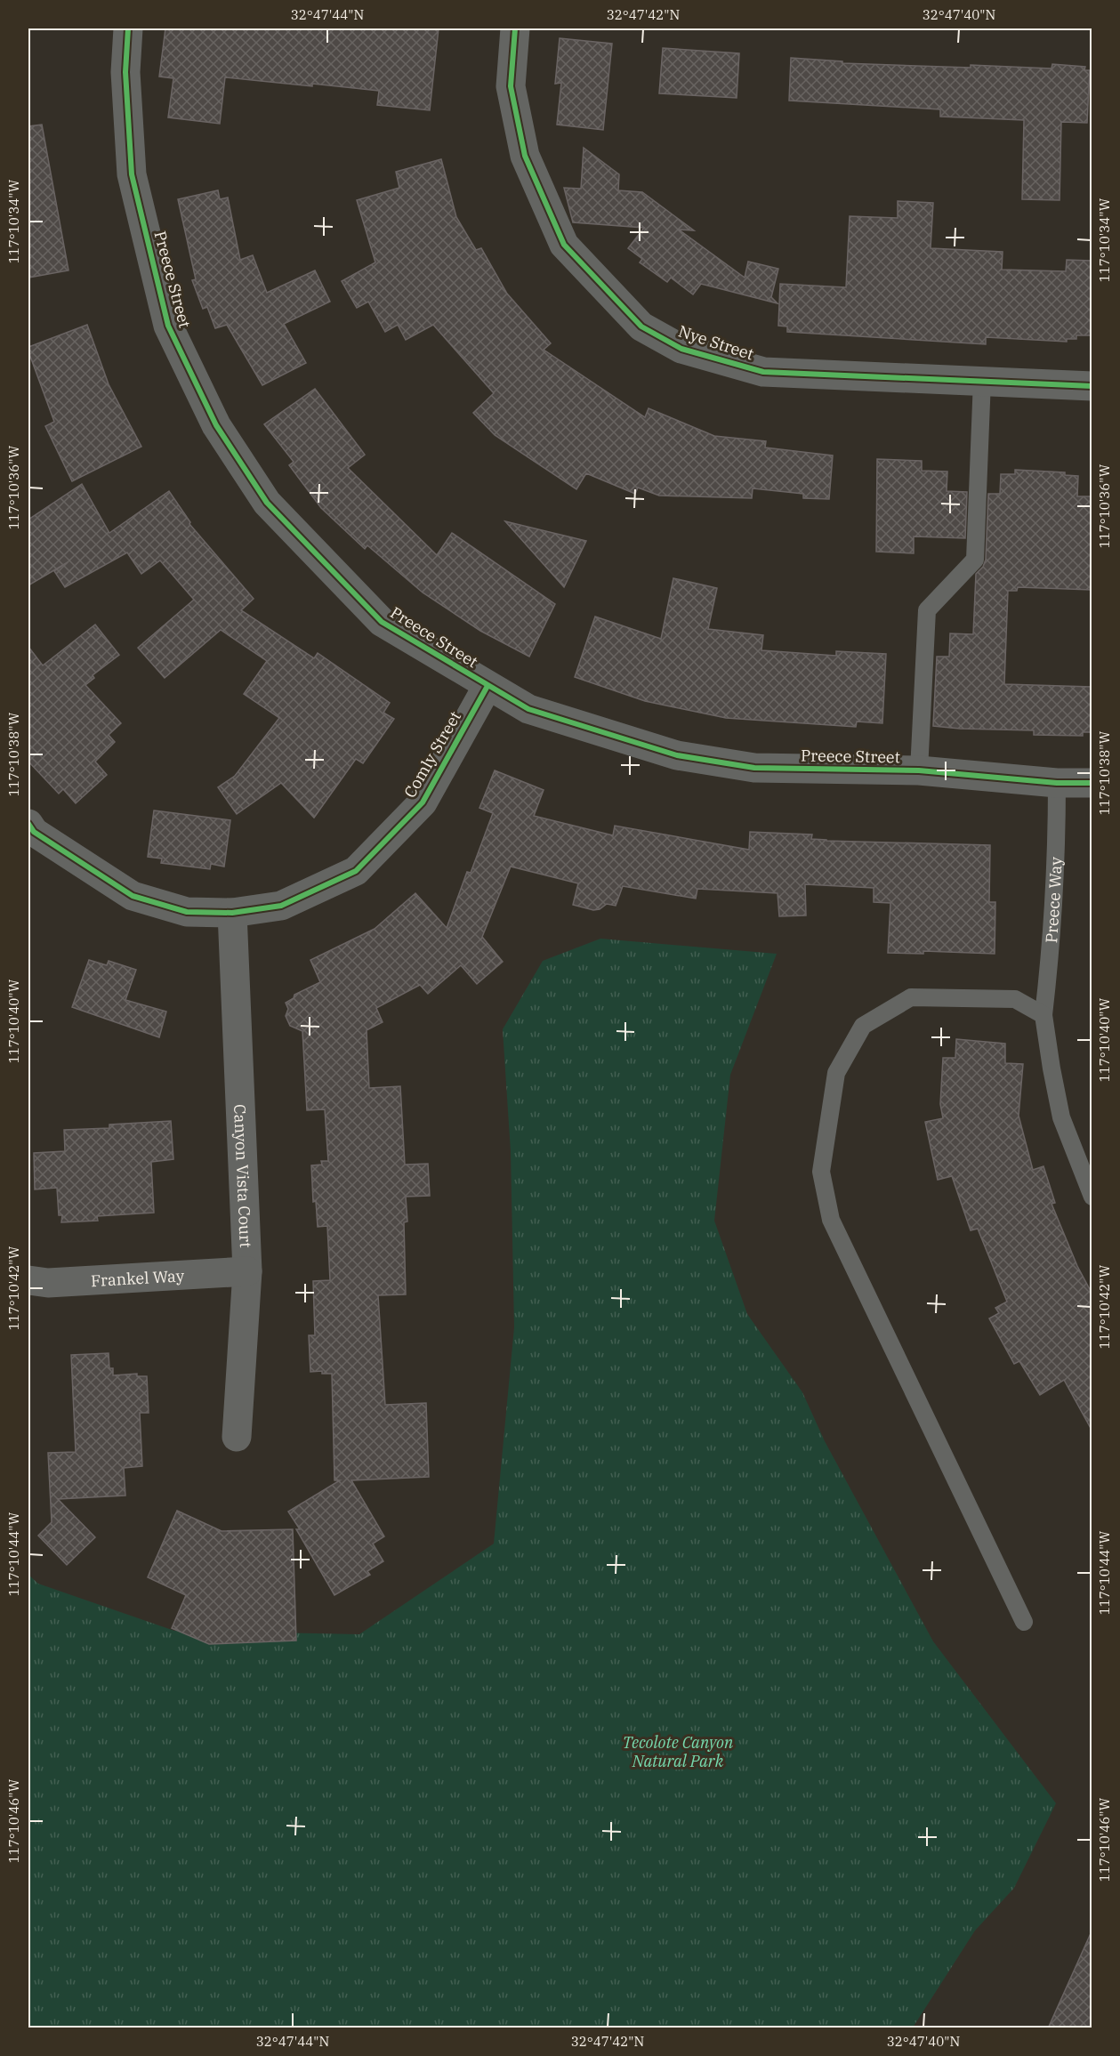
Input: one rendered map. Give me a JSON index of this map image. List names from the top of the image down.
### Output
{
  "streets": {
    "street": [
      "Preece Street",
      "Nye Street",
      "Comly Street",
      "Canyon Vista Court",
      "Frankel Way"
    ],
    "lane": ["Preece Way"]
  },
  "crossings": [
    ["Preece Street", "Comly Street"],
    ["Preece Street", "Preece Way"],
    ["Comly Street", "Canyon Vista Court"],
    ["Canyon Vista Court", "Frankel Way"]
  ],
  "parks": ["Tecolote Canyon Natural Park"],
  "coordinates": [
    "32°47'44\"N",
    "32°47'42\"N",
    "32°47'40\"N",
    "117°10'34\"W",
    "117°10'36\"W",
    "117°10'38\"W",
    "117°10'40\"W",
    "117°10'42\"W",
    "117°10'44\"W",
    "117°10'46\"W"
  ]
}
